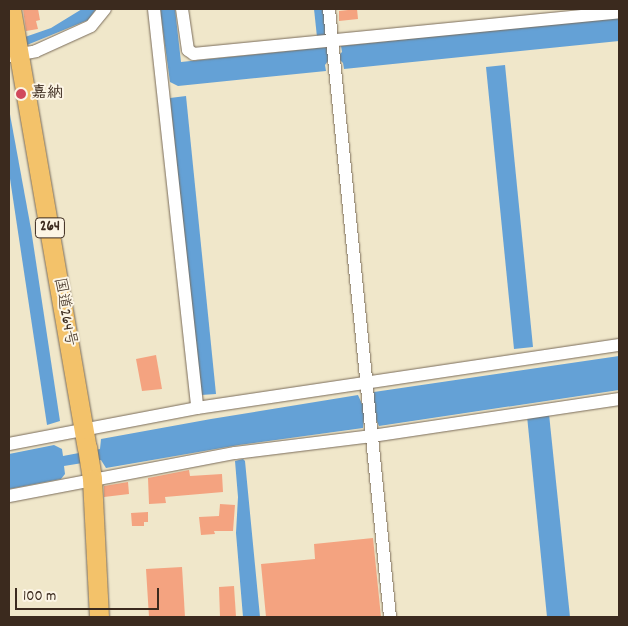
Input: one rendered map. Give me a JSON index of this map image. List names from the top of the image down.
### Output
{
  "streets": {
    "highway": ["264", "国道264号"]
  },
  "places": ["嘉納"],
  "scale_bar": "100 m"
}
